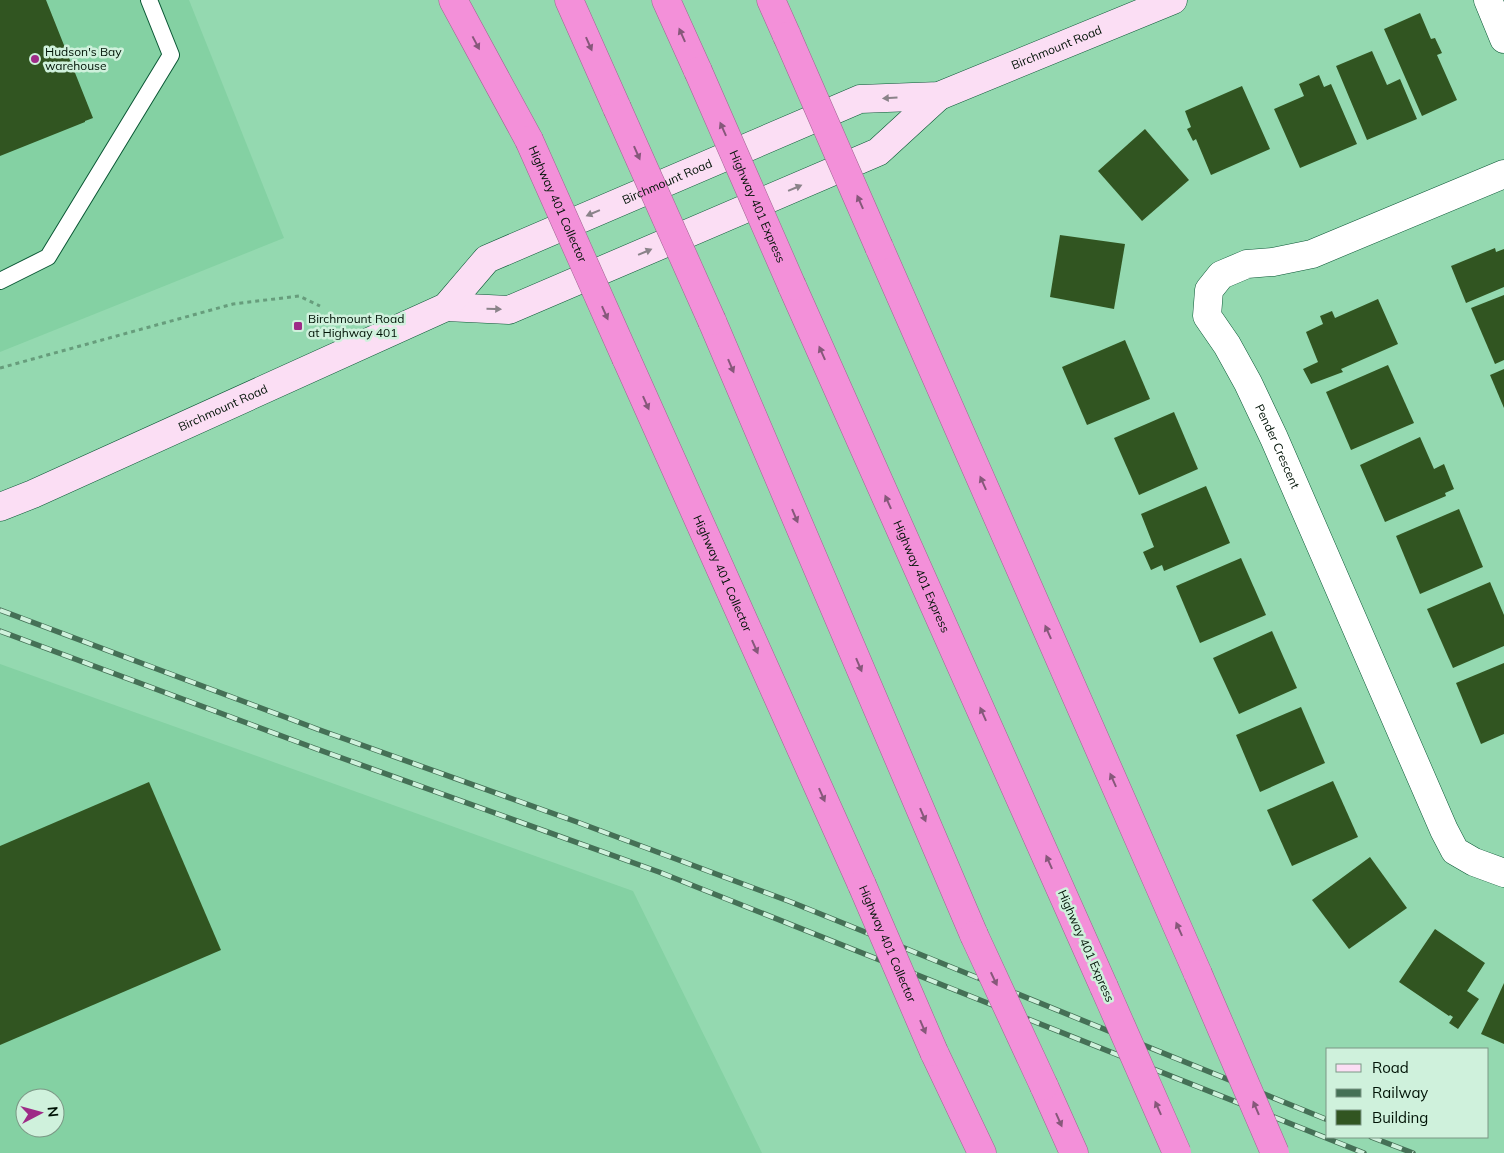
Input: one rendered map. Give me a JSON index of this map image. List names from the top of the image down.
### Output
{
  "streets": {
    "highway": ["Highway 401 Collector", "Highway 401 Express"],
    "main road": ["Birchmount Road"],
    "street": ["Pender Crescent"]
  },
  "places": {
    "other": ["Hudson's Bay warehouse"],
    "transit": ["Birchmount Road at Highway 401"]
  },
  "legend": ["Road", "Railway", "Building"],
  "north": "right"
}
